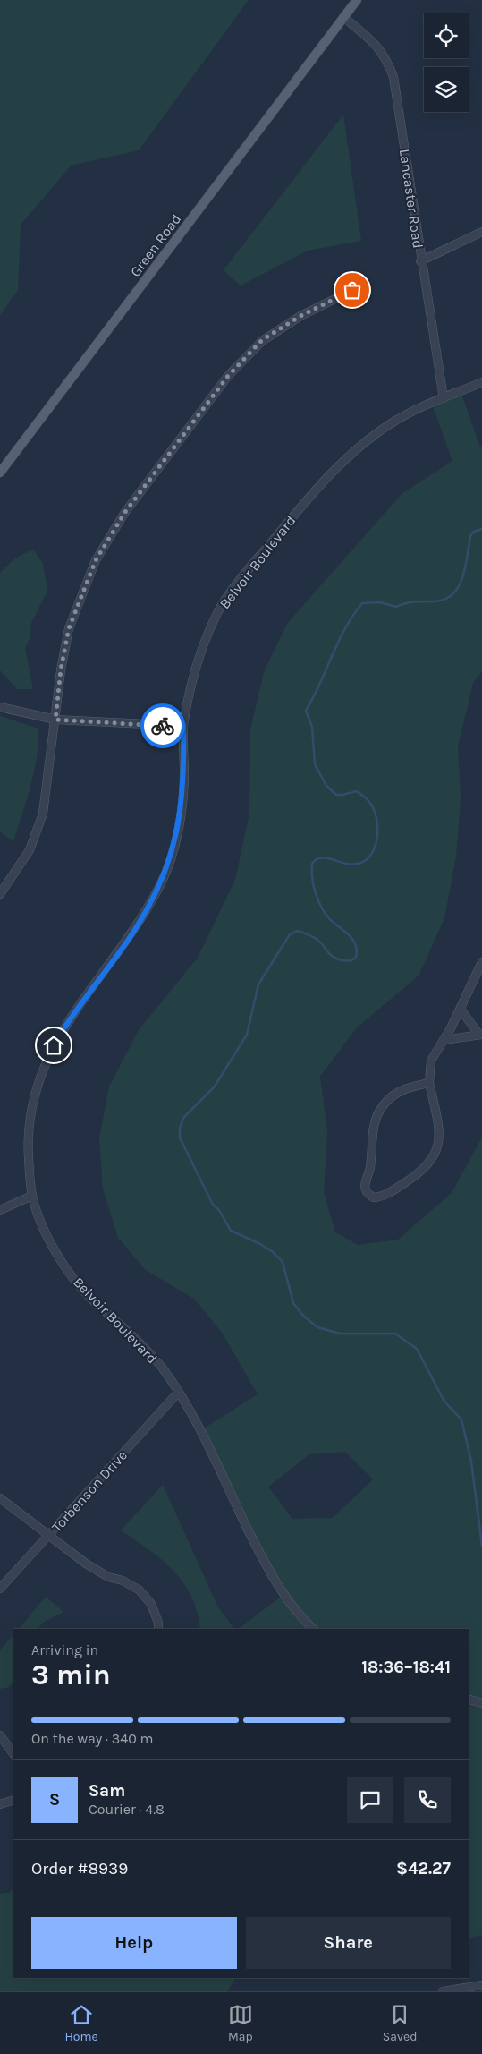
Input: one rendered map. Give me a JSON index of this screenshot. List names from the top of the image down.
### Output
{
  "streets": {
    "main road": ["Green Road"],
    "street": ["Lancaster Road", "Belvoir Boulevard", "Torbenson Drive"]
  },
  "crossings": [
    ["Lancaster Road", "Green Road"],
    ["Lancaster Road", "Belvoir Boulevard"],
    ["Belvoir Boulevard", "Torbenson Drive"]
  ],
  "page": {
    "heading": ["3 min", "Arriving in", "18:36–18:41"],
    "panel": [
      "Sam",
      "Courier · 4.8",
      "Order #8939",
      "$42.27"
    ],
    "bar": "On the way · 340 m",
    "round": "S",
    "buttons": ["Help", "Share"],
    "tabs": ["Home", "Map", "Saved"]
  }
}
